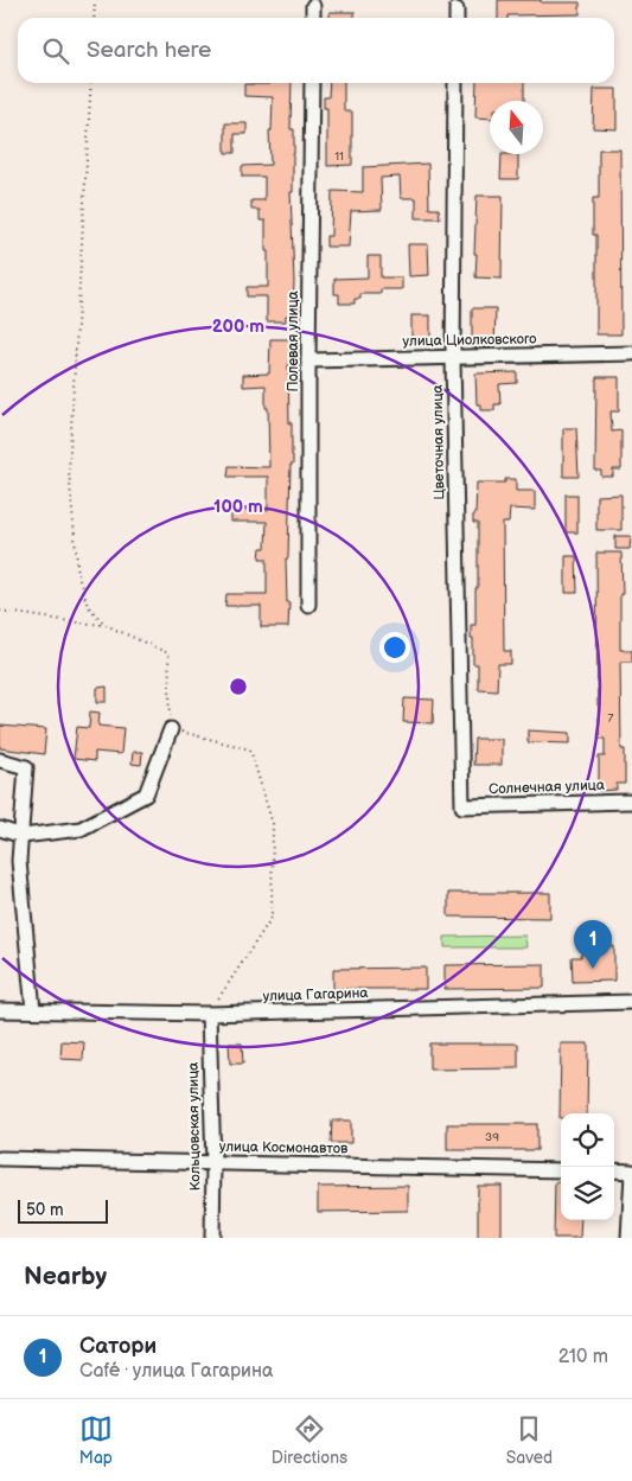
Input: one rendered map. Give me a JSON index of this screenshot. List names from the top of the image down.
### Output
{
  "streets": {
    "street": [
      "улица Циолковского",
      "Полевая улица",
      "Цветочная улица",
      "Солнечная улица",
      "улица Гагарина",
      "Кольцовская улица",
      "улица Космонавтов"
    ]
  },
  "crossings": [
    ["улица Циолковского", "Полевая улица"],
    ["улица Циолковского", "Цветочная улица"],
    ["Цветочная улица", "Солнечная улица"],
    ["улица Гагарина", "Кольцовская улица"],
    ["Кольцовская улица", "улица Космонавтов"]
  ],
  "house_numbers": ["11", "7", "39"],
  "scale_bar": "50 m",
  "north": "top",
  "page": {
    "search": "Search here",
    "pins": "1",
    "scale": "50 m",
    "heading": "Nearby",
    "list": [
      {
        "mark": "1",
        "name": "Сатори",
        "note": "Café · улица Гагарина",
        "value": "210 m"
      }
    ],
    "nav": ["Map", "Directions", "Saved"]
  },
  "rings": ["200 m", "100 m"]
}
